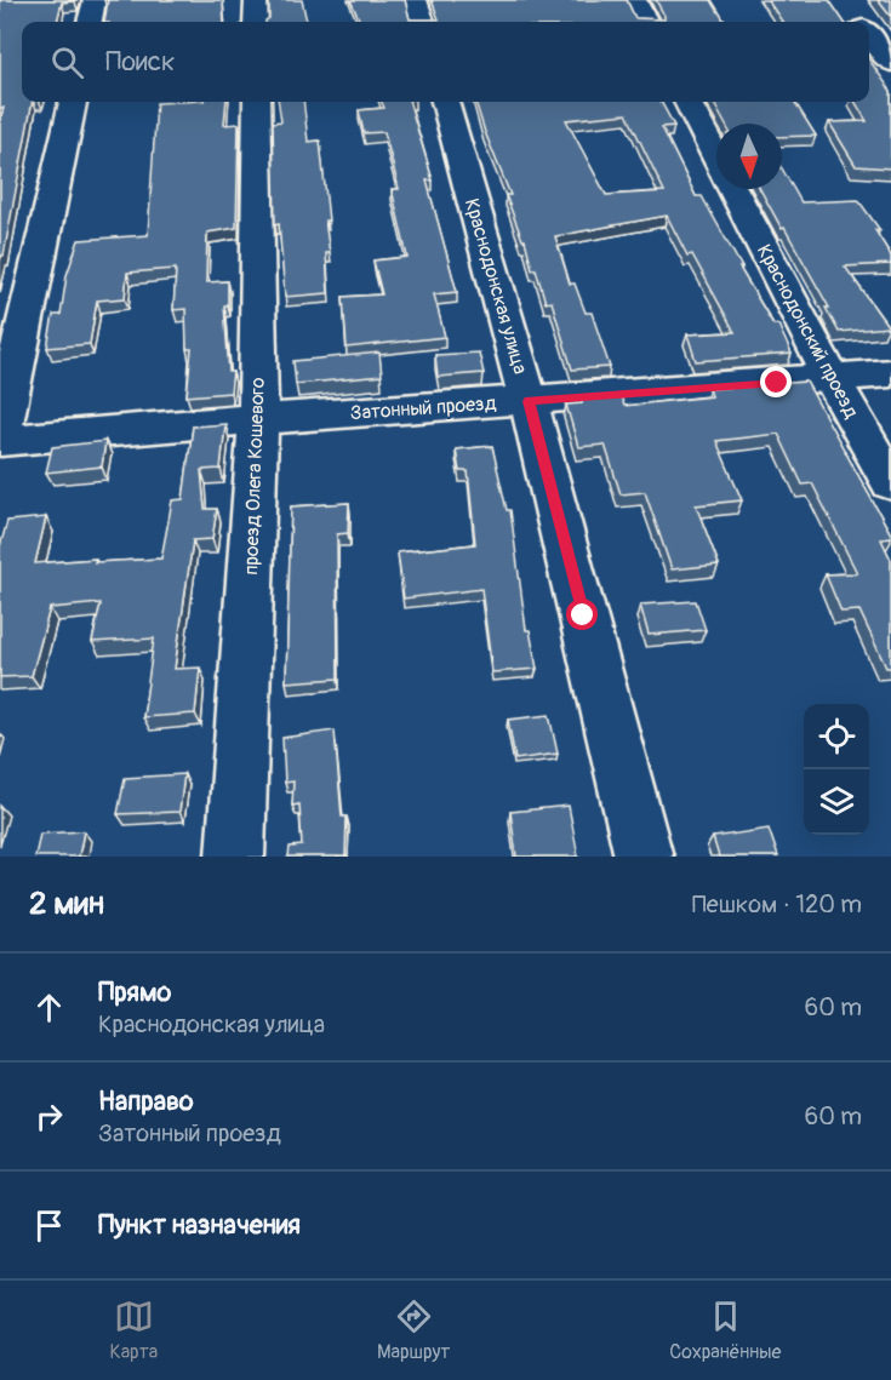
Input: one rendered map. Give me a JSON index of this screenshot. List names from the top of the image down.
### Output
{
  "streets": {
    "street": [
      "Краснодонская улица",
      "Краснодонский проезд",
      "Затонный проезд",
      "проезд Олега Кошевого"
    ]
  },
  "crossings": [
    ["Краснодонская улица", "Затонный проезд"],
    ["Краснодонский проезд", "Затонный проезд"],
    ["Затонный проезд", "проезд Олега Кошевого"]
  ],
  "north": "bottom",
  "page": {
    "search": "Поиск",
    "heading": ["2 мин", "Пешком · 120 m"],
    "list": [
      ["Прямо", "Краснодонская улица", "60 m"],
      ["Направо", "Затонный проезд", "60 m"],
      "Пункт назначения"
    ],
    "nav": ["Карта", "Маршрут", "Сохранённые"]
  }
}
